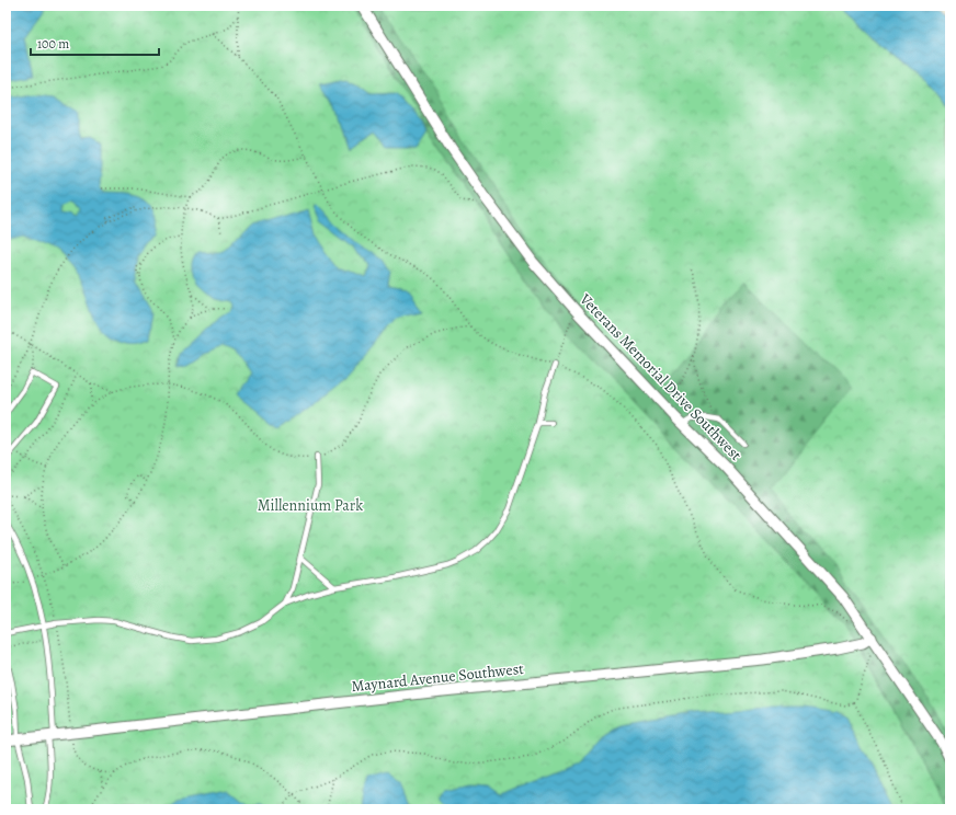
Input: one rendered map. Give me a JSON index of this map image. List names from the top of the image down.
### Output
{
  "streets": {
    "street": ["Veterans Memorial Drive Southwest", "Maynard Avenue Southwest"]
  },
  "crossings": [
    ["Veterans Memorial Drive Southwest", "Maynard Avenue Southwest"]
  ],
  "parks": ["Millennium Park"],
  "scale_bar": "100 m"
}
